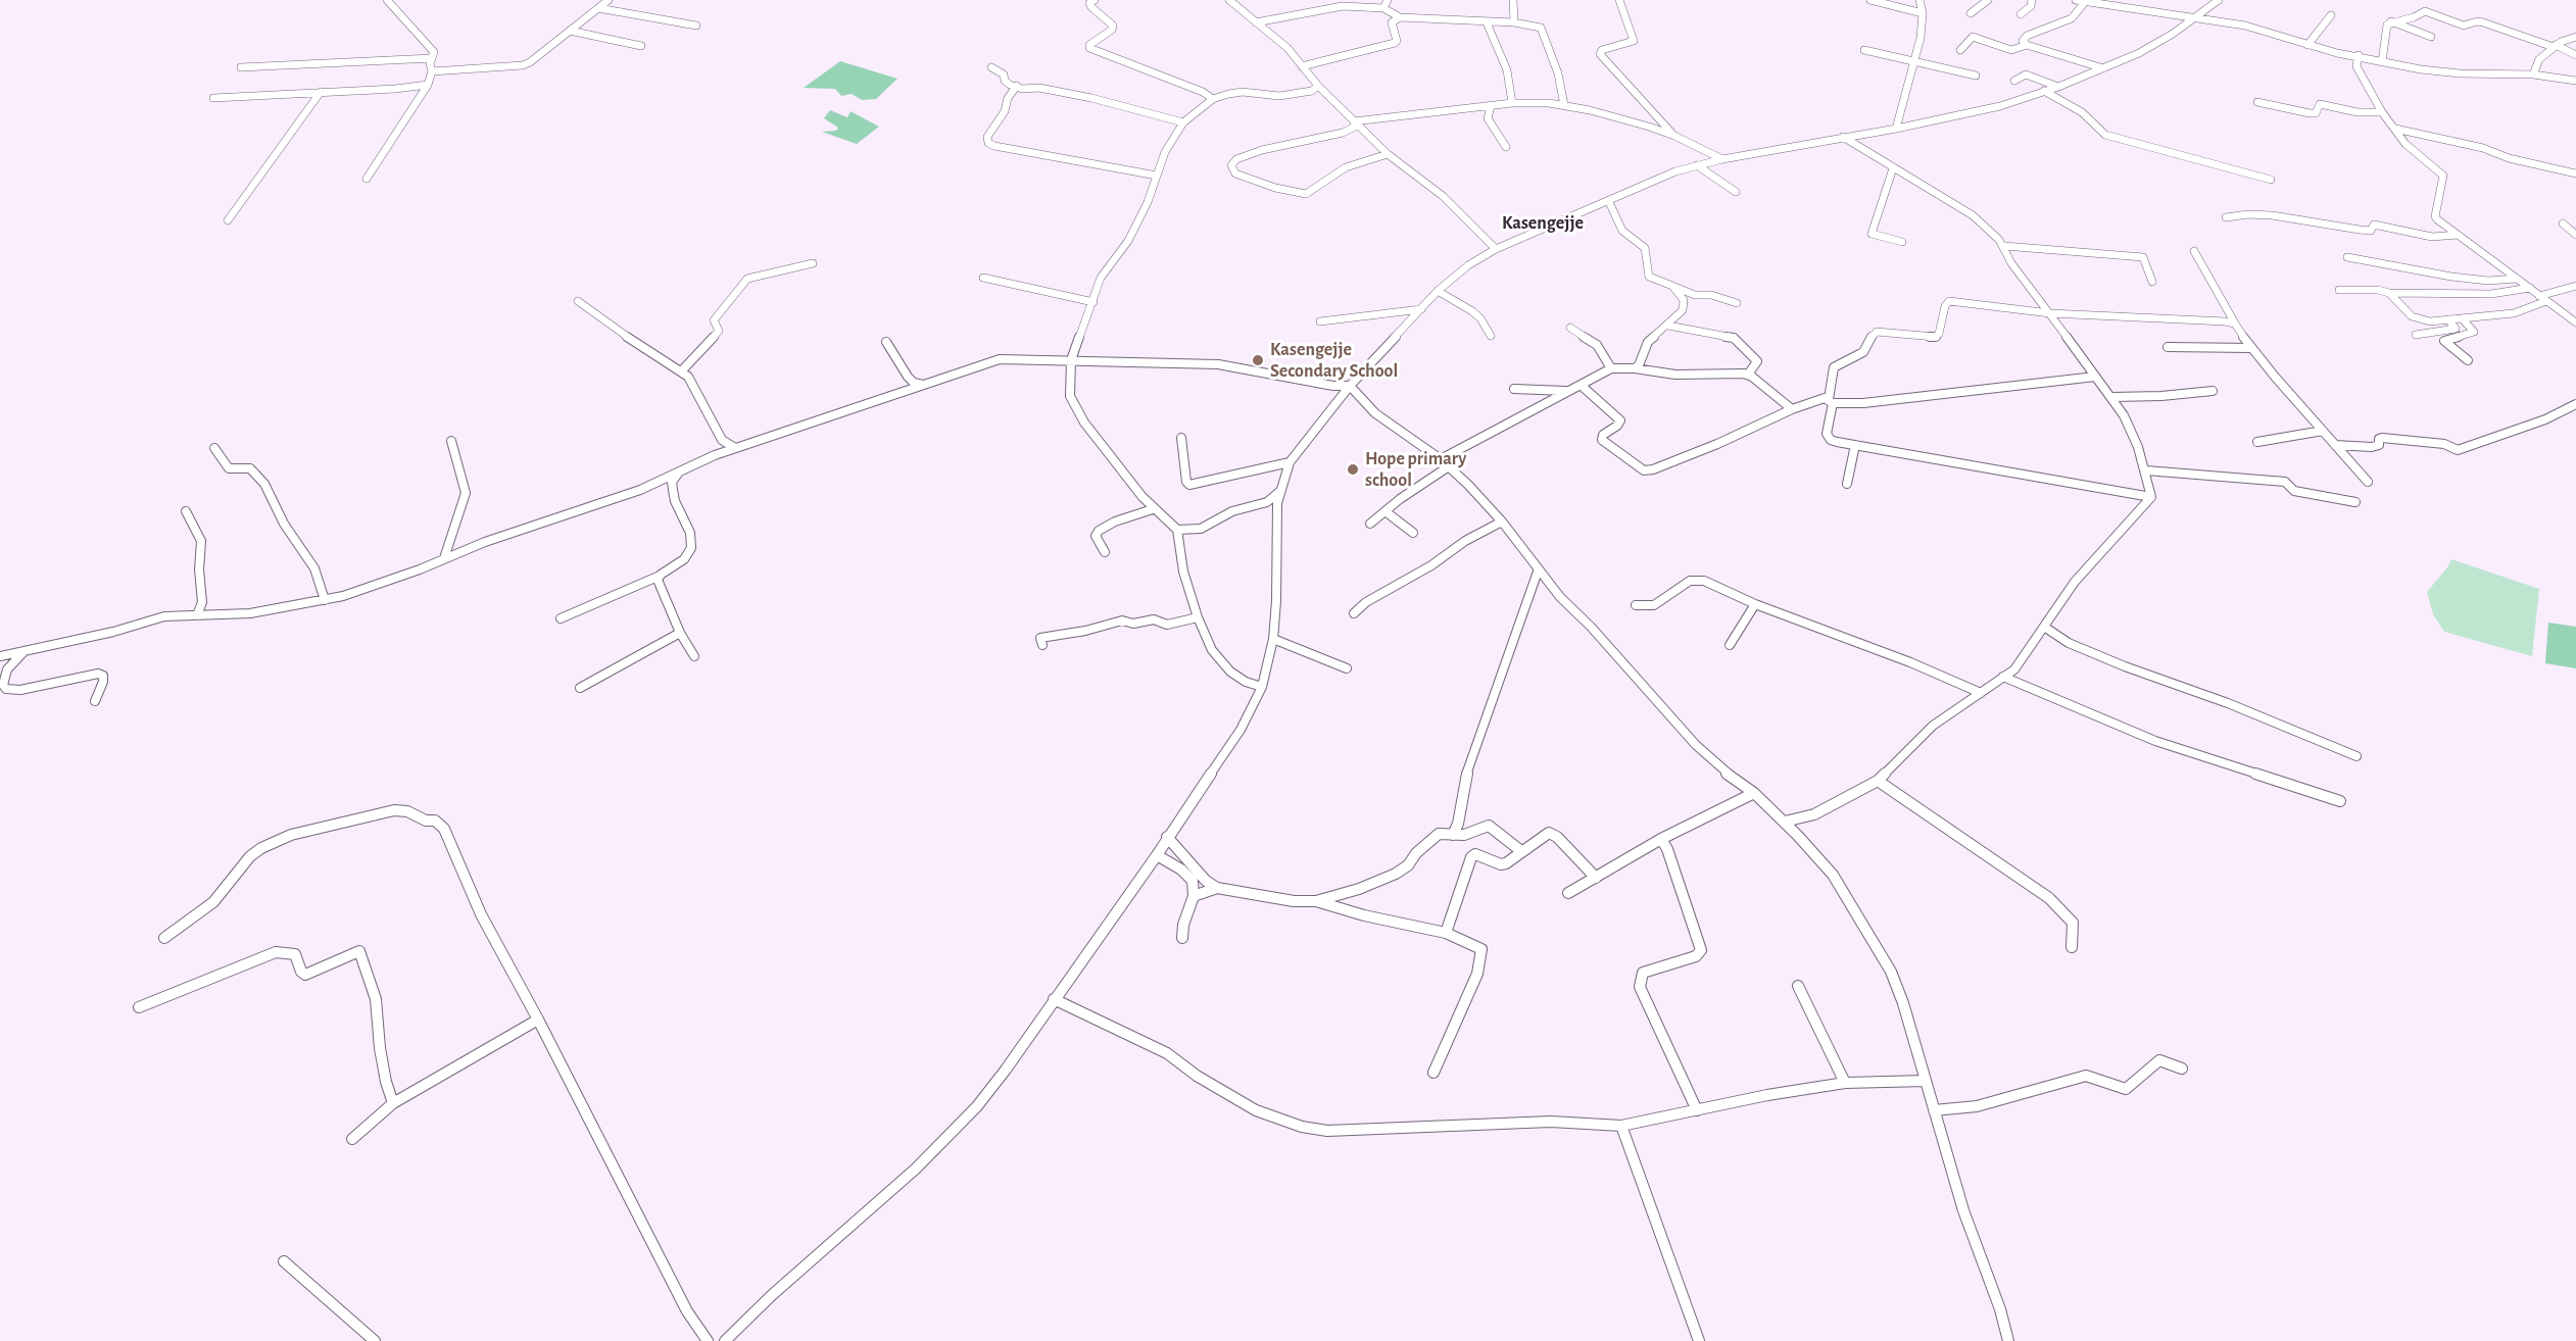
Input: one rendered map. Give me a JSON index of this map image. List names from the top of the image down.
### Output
{
  "districts": ["Kasengejje"],
  "places": ["Kasengejje Secondary School", "Hope primary school"]
}
